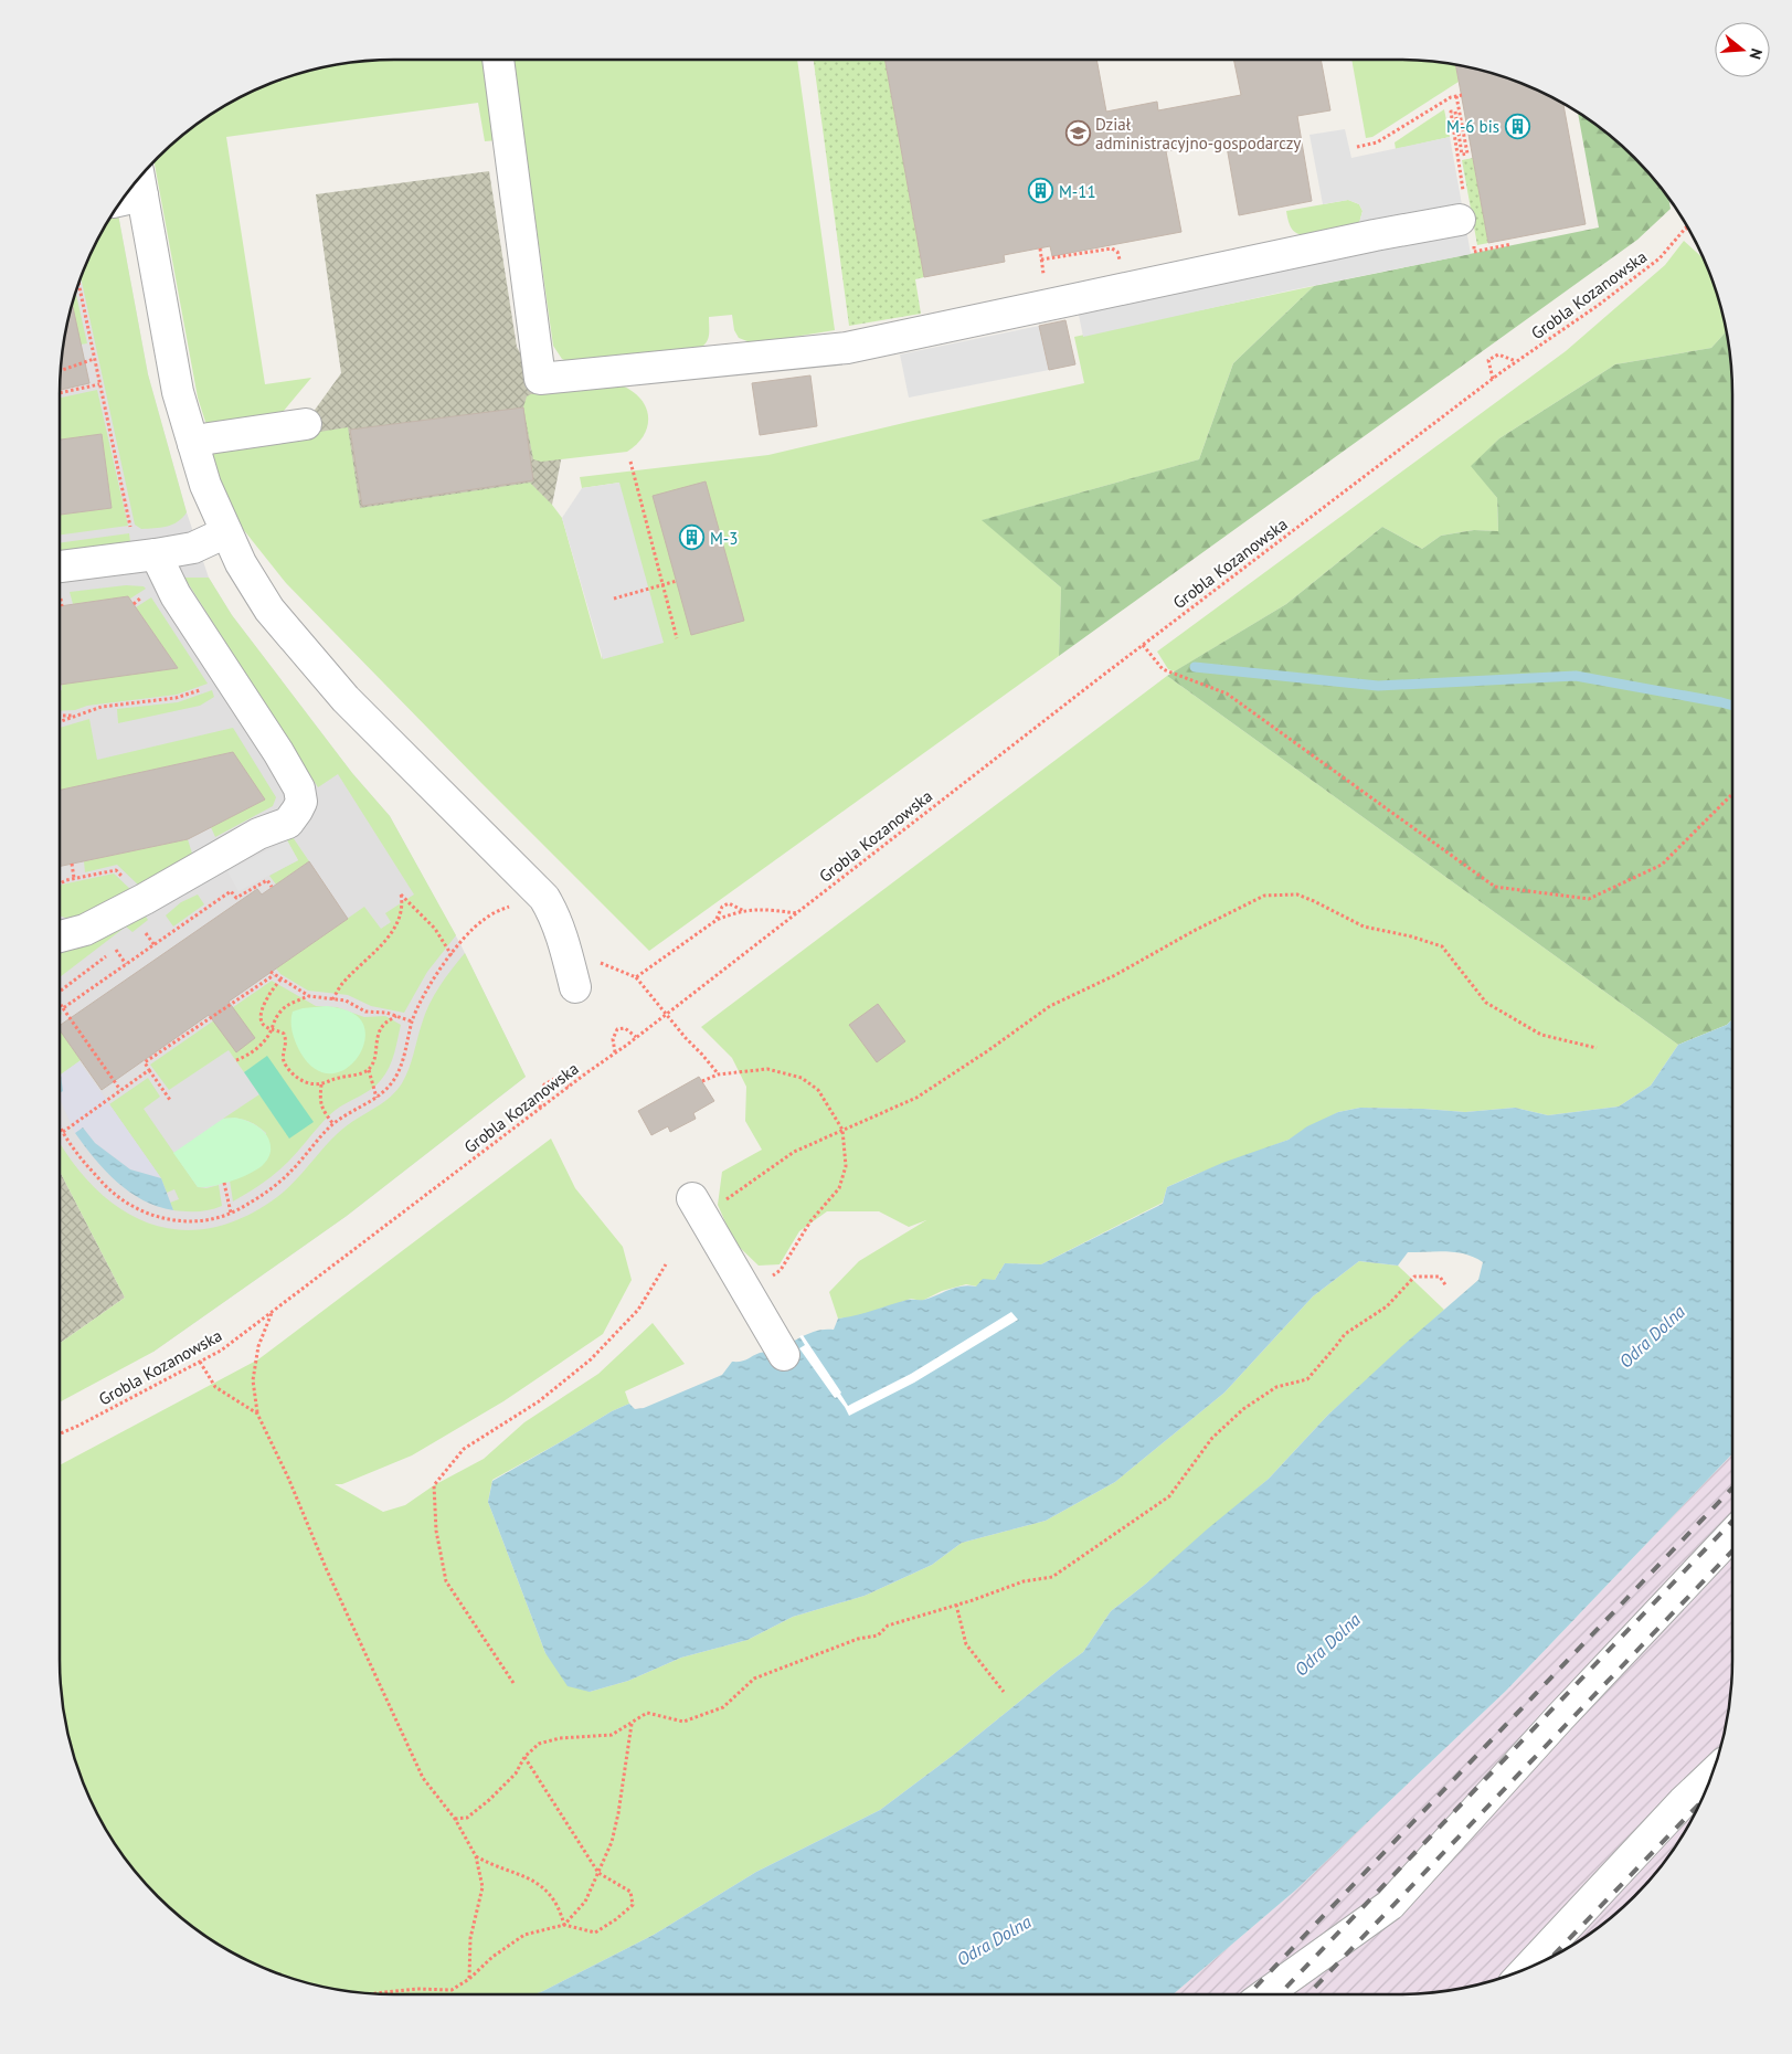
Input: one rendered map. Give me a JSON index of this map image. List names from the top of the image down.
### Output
{
  "streets": {
    "path": ["Grobla Kozanowska"]
  },
  "water": ["Odra Dolna"],
  "places": {
    "building": ["M-6 bis", "M-11", "M-3"],
    "school or university": ["Dział administracyjno-gospodarczy"]
  },
  "north": "right"
}
